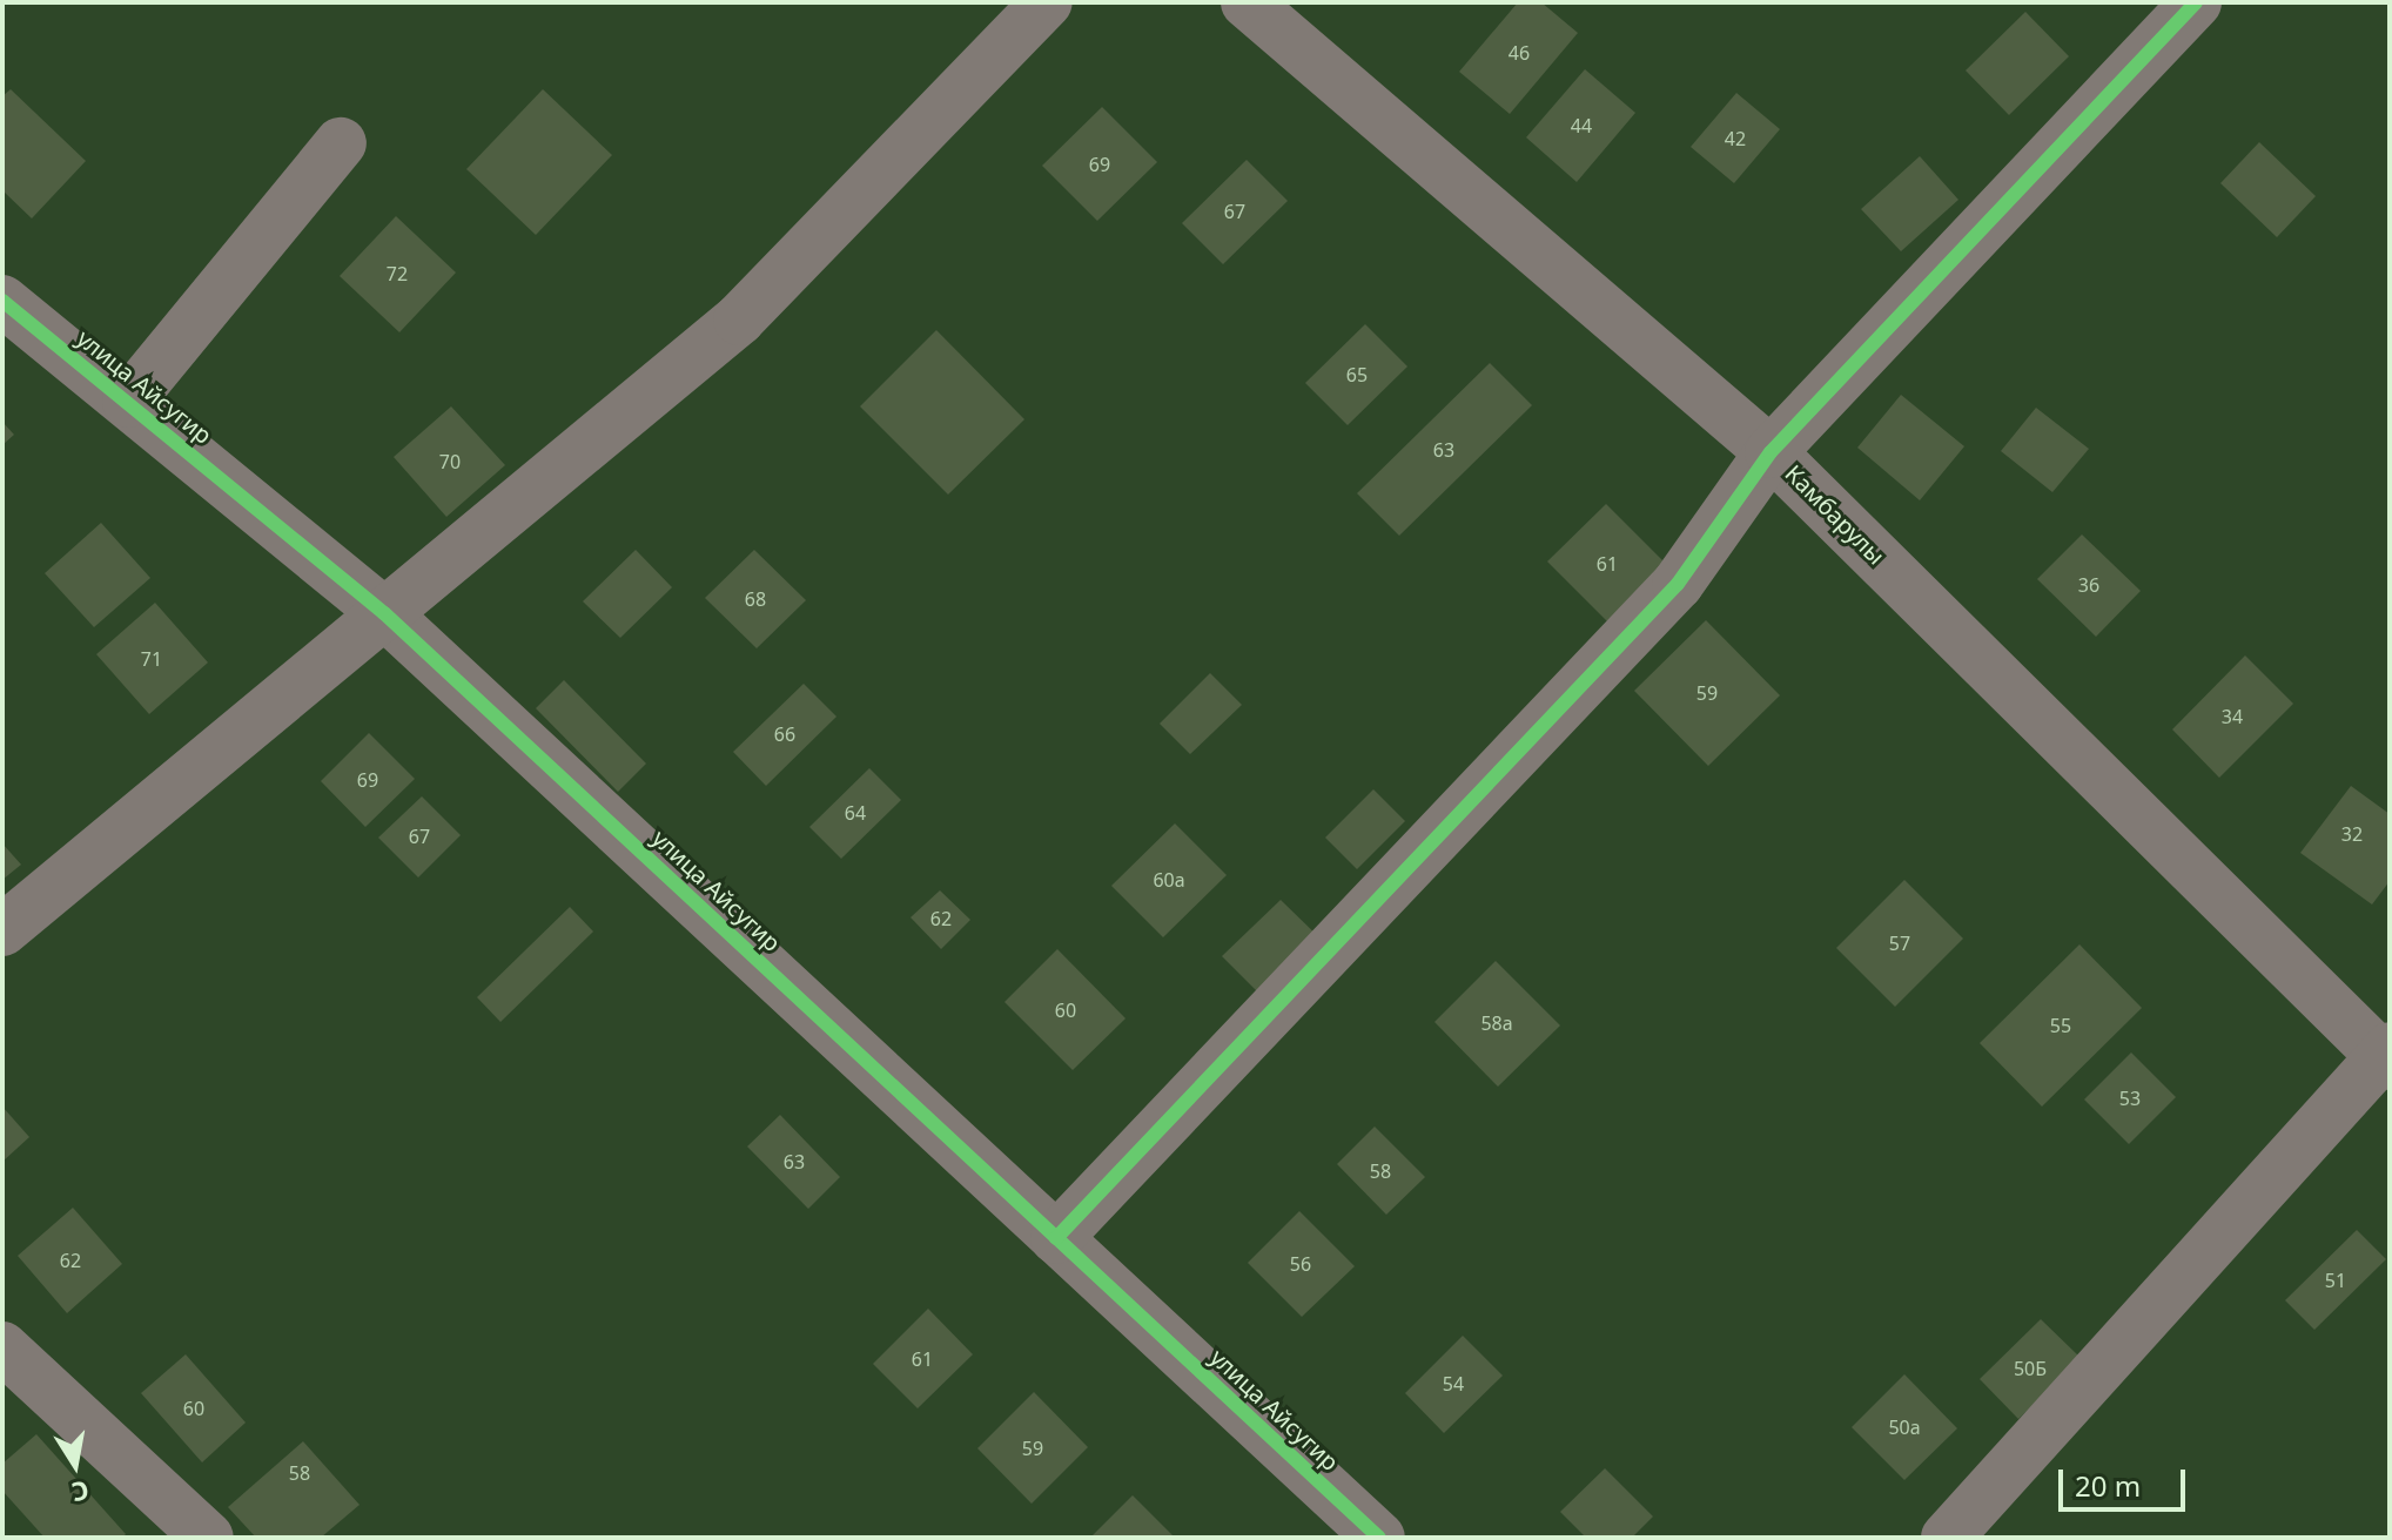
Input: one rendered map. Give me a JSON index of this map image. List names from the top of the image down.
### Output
{
  "streets": {
    "street": ["улица Айсугир", "Камбарулы"]
  },
  "house_numbers": [
    "46",
    "44",
    "42",
    "69",
    "67",
    "72",
    "65",
    "63",
    "70",
    "61",
    "36",
    "68",
    "71",
    "59",
    "34",
    "66",
    "69",
    "64",
    "32",
    "67",
    "60а",
    "62",
    "57",
    "60",
    "58а",
    "55",
    "53",
    "63",
    "58",
    "62",
    "56",
    "51",
    "61",
    "50Б",
    "54",
    "60",
    "50а",
    "59",
    "58"
  ],
  "scale_bar": "20 m",
  "north": "bottom"
}
